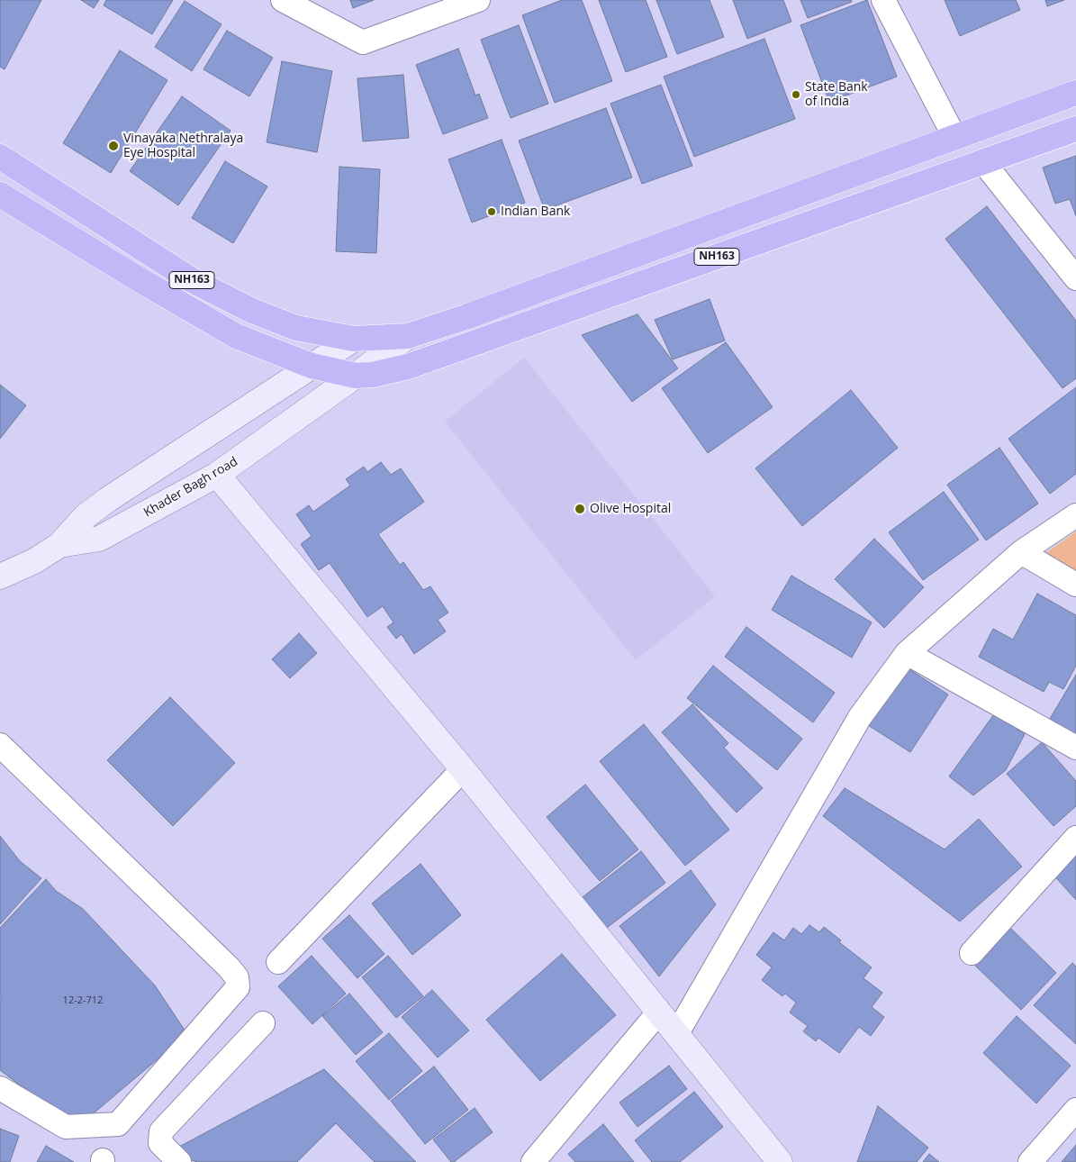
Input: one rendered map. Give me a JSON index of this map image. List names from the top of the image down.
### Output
{
  "streets": {
    "highway": ["NH163"],
    "street": ["Khader Bagh road"]
  },
  "crossings": [
    ["NH163", "Khader Bagh road"]
  ],
  "places": [
    "State Bank of India",
    "Vinayaka Nethralaya Eye Hospital",
    "Indian Bank",
    "Olive Hospital"
  ],
  "house_numbers": ["12-2-712"]
}
